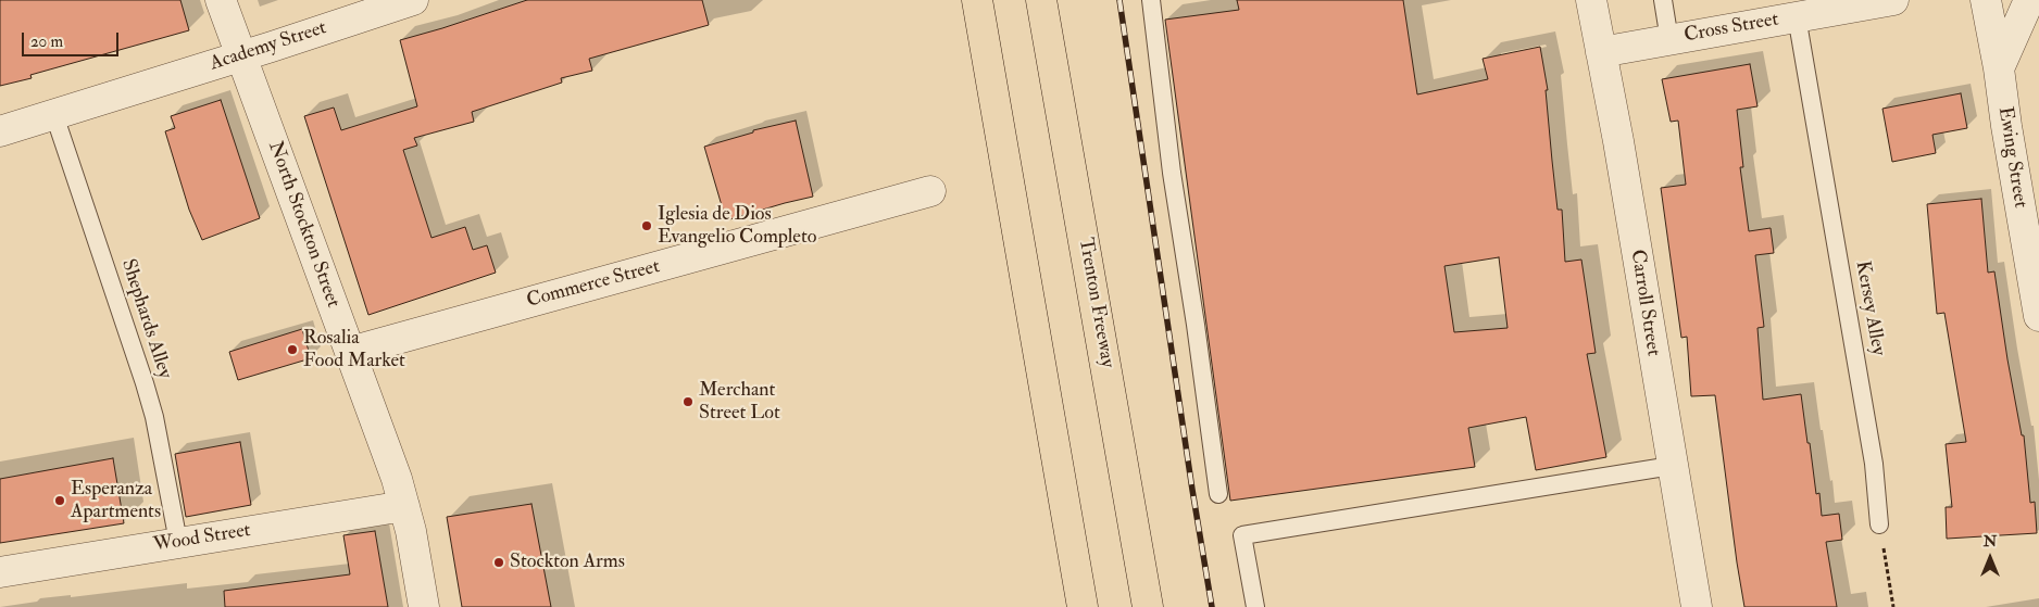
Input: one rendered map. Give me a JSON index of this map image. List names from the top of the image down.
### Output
{
  "streets": {
    "highway": ["Trenton Freeway"],
    "street": [
      "Cross Street",
      "Academy Street",
      "Ewing Street",
      "North Stockton Street",
      "Commerce Street",
      "Carroll Street",
      "Wood Street"
    ],
    "lane": ["Kersey Alley", "Shephards Alley"]
  },
  "crossings": [
    ["Cross Street", "Carroll Street"],
    ["Cross Street", "Kersey Alley"],
    ["Academy Street", "North Stockton Street"],
    ["Academy Street", "Shephards Alley"],
    ["North Stockton Street", "Commerce Street"],
    ["North Stockton Street", "Wood Street"],
    ["Shephards Alley", "Wood Street"]
  ],
  "places": [
    "Iglesia de Dios Evangelio Completo",
    "Rosalia Food Market",
    "Merchant Street Lot",
    "Esperanza Apartments",
    "Stockton Arms"
  ],
  "scale_bar": "20 m",
  "north": "top"
}
